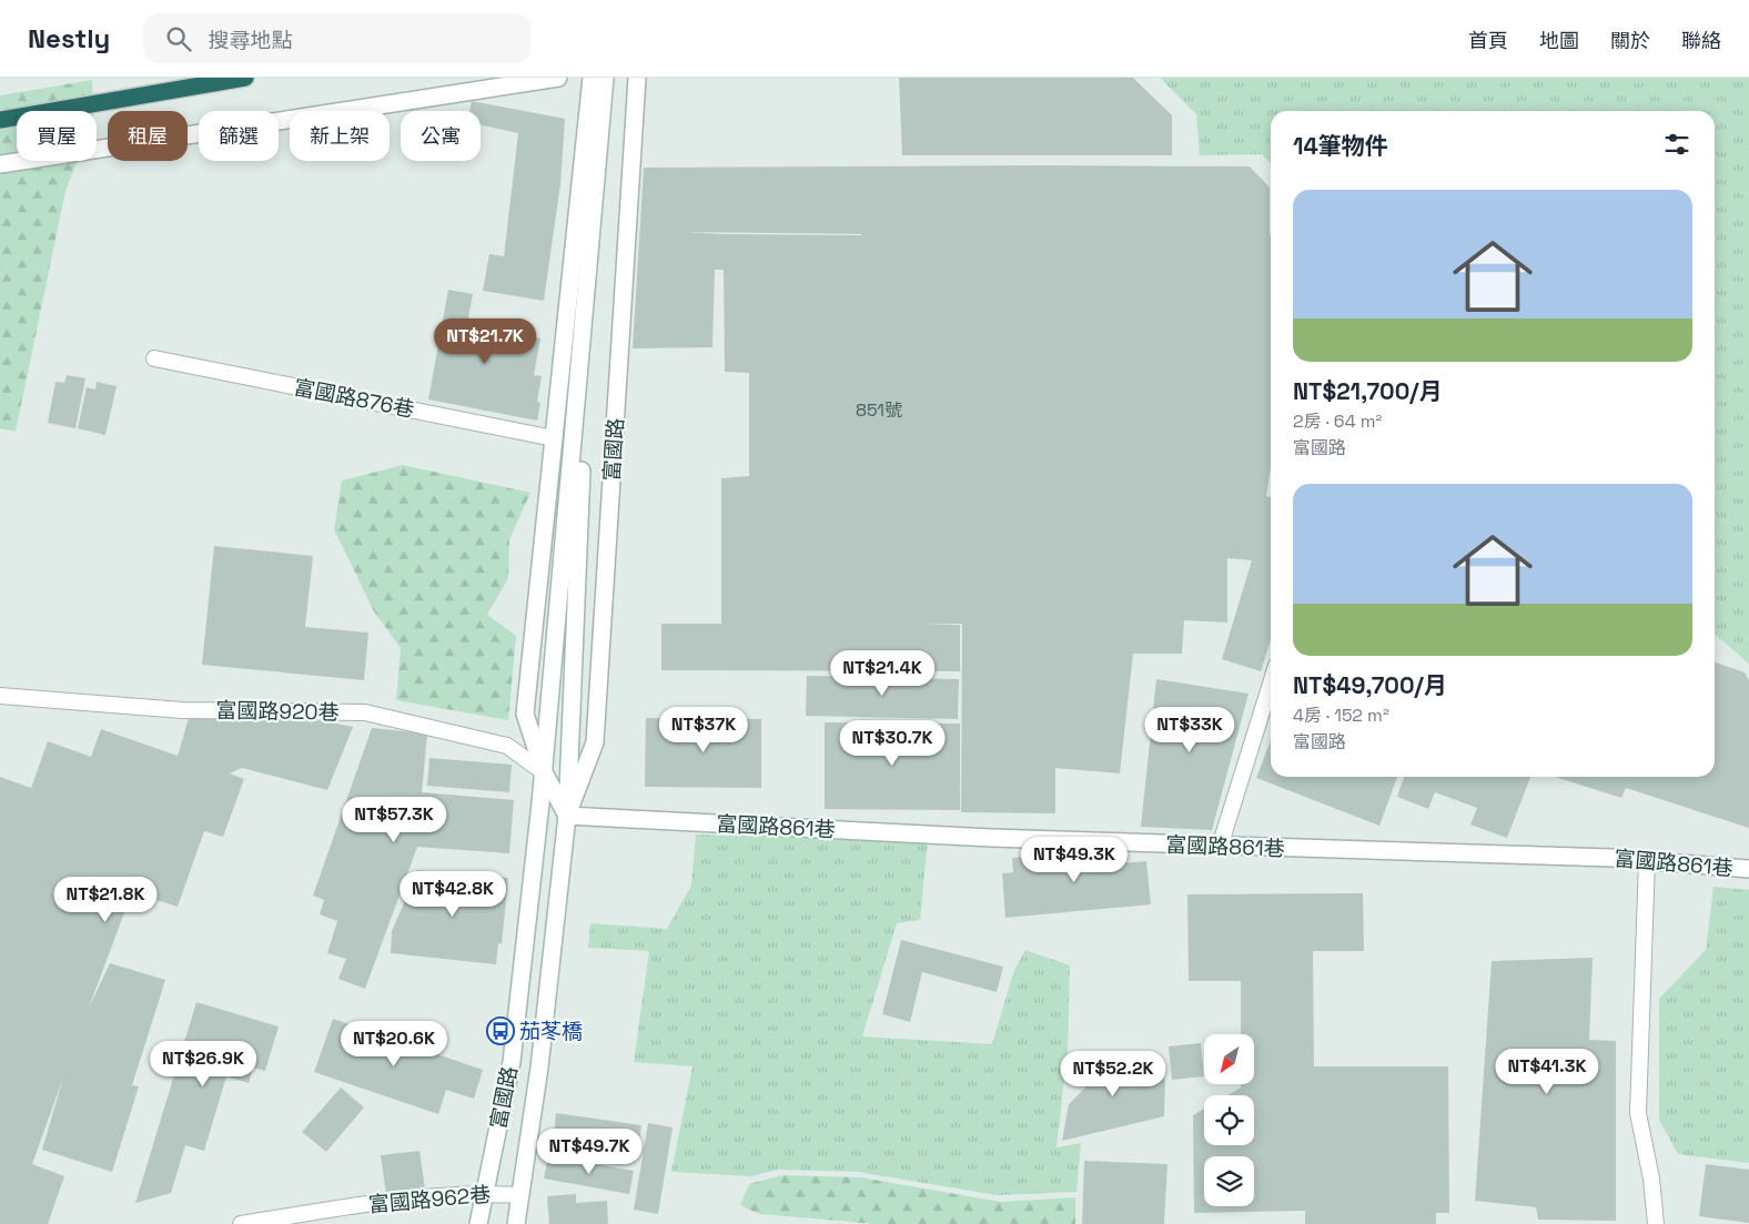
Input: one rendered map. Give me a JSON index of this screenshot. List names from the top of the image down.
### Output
{
  "streets": {
    "street": ["富國路", "富國路861巷"],
    "lane": ["富國路876巷", "富國路920巷", "富國路962巷"]
  },
  "crossings": [
    ["富國路876巷", "富國路"],
    ["富國路", "富國路920巷"],
    ["富國路", "富國路861巷"],
    ["富國路", "富國路962巷"]
  ],
  "places": {
    "bus stop": ["茄苳橋"]
  },
  "house_numbers": ["851號"],
  "north": "bottom left",
  "page": {
    "header": "Nestly",
    "search": "搜尋地點",
    "nav": [
      "首頁",
      "地圖",
      "關於",
      "聯絡"
    ],
    "chip": [
      "買屋",
      "租屋",
      "篩選",
      "新上架",
      "公寓"
    ],
    "heading": "14筆物件",
    "list": [
      {
        "name": "NT$21,700/月",
        "note": "2房 · 64 m² · 富國路"
      },
      {
        "name": "NT$49,700/月",
        "note": "4房 · 152 m² · 富國路"
      }
    ],
    "price": [
      "NT$21.7K",
      "NT$21.4K",
      "NT$37K",
      "NT$33K",
      "NT$30.7K",
      "NT$57.3K",
      "NT$49.3K",
      "NT$42.8K",
      "NT$21.8K",
      "NT$20.6K",
      "NT$26.9K",
      "NT$41.3K",
      "NT$52.2K",
      "NT$49.7K"
    ]
  }
}
